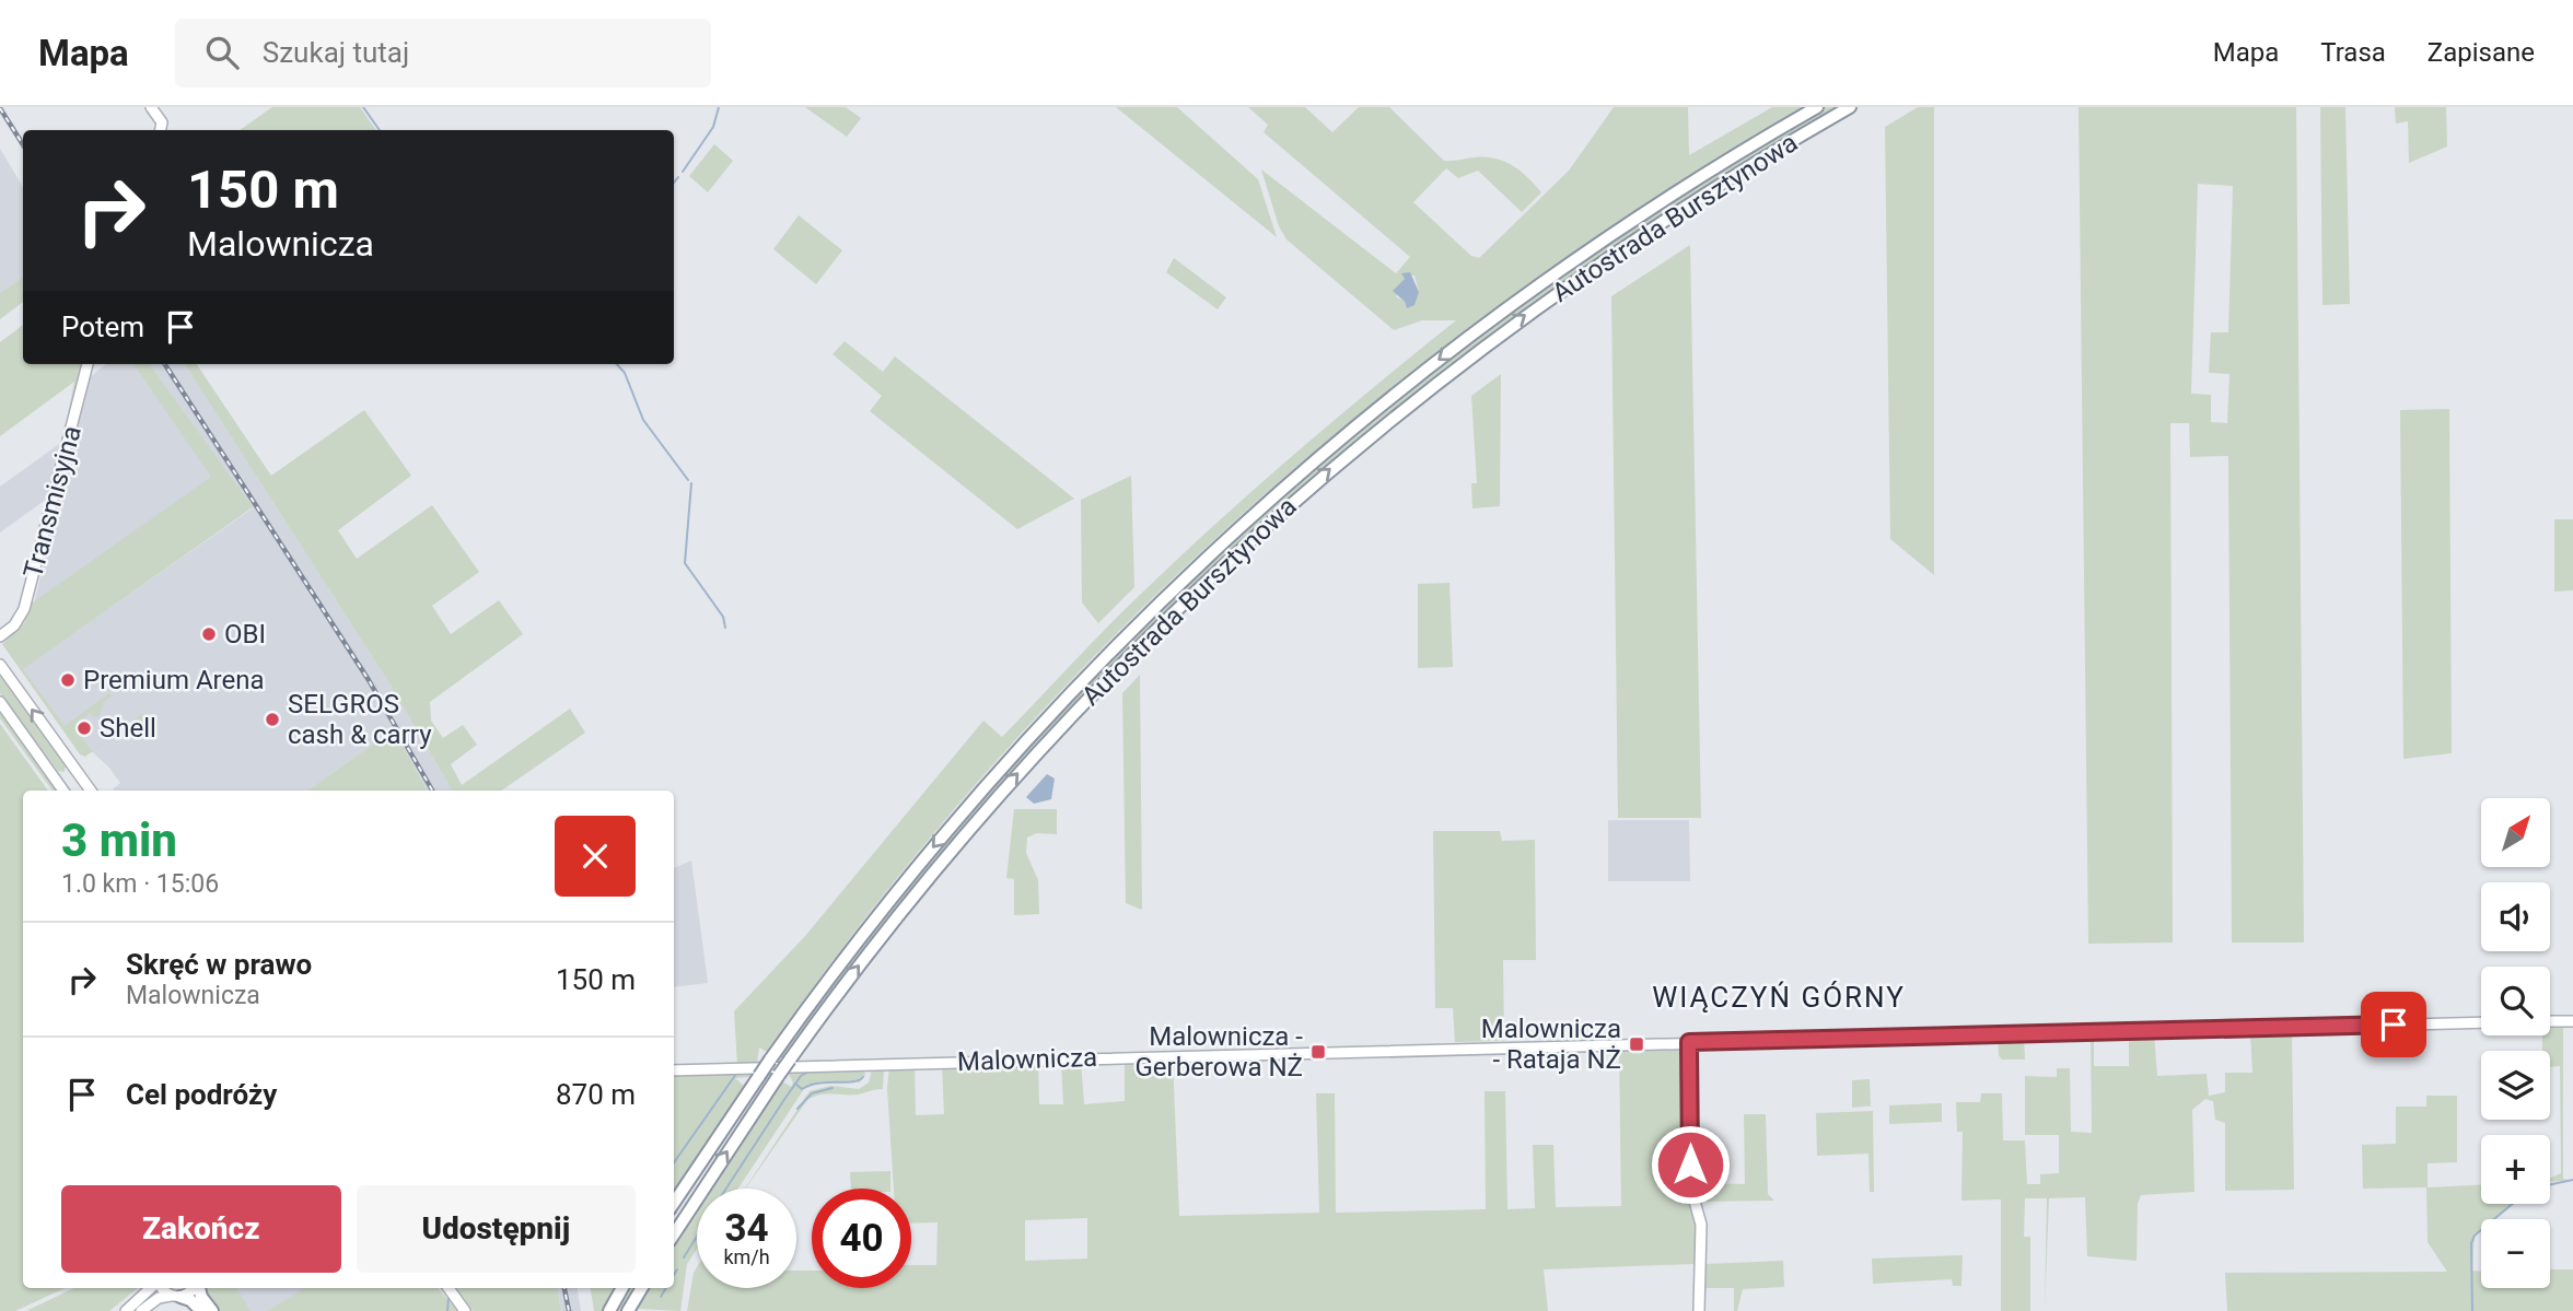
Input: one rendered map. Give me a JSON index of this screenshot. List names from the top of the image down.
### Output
{
  "streets": {
    "highway": ["Autostrada Bursztynowa"],
    "street": ["Transmisyjna", "Malownicza"]
  },
  "districts": ["WIĄCZYŃ GÓRNY"],
  "places": {
    "other": [
      "OBI",
      "Premium Arena",
      "SELGROS cash & carry",
      "Shell"
    ],
    "transit": ["Malownicza - Rataja NŻ", "Malownicza - Gerberowa NŻ"]
  },
  "north": "top right",
  "page": {
    "header": "Mapa",
    "search": "Szukaj tutaj",
    "nav": ["Mapa", "Trasa", "Zapisane"],
    "turn": ["150 m", "Malownicza"],
    "then": "Potem",
    "heading": ["3 min", "1.0 km · 15:06"],
    "map_buttons": ["+", "−"],
    "list": [
      {
        "name": "Skręć w prawo",
        "note": "Malownicza",
        "value": "150 m"
      },
      {
        "name": "Cel podróży",
        "value": "870 m"
      }
    ],
    "buttons": ["Zakończ", "Udostępnij"],
    "speed": "34 km/h",
    "limit": "40"
  }
}
